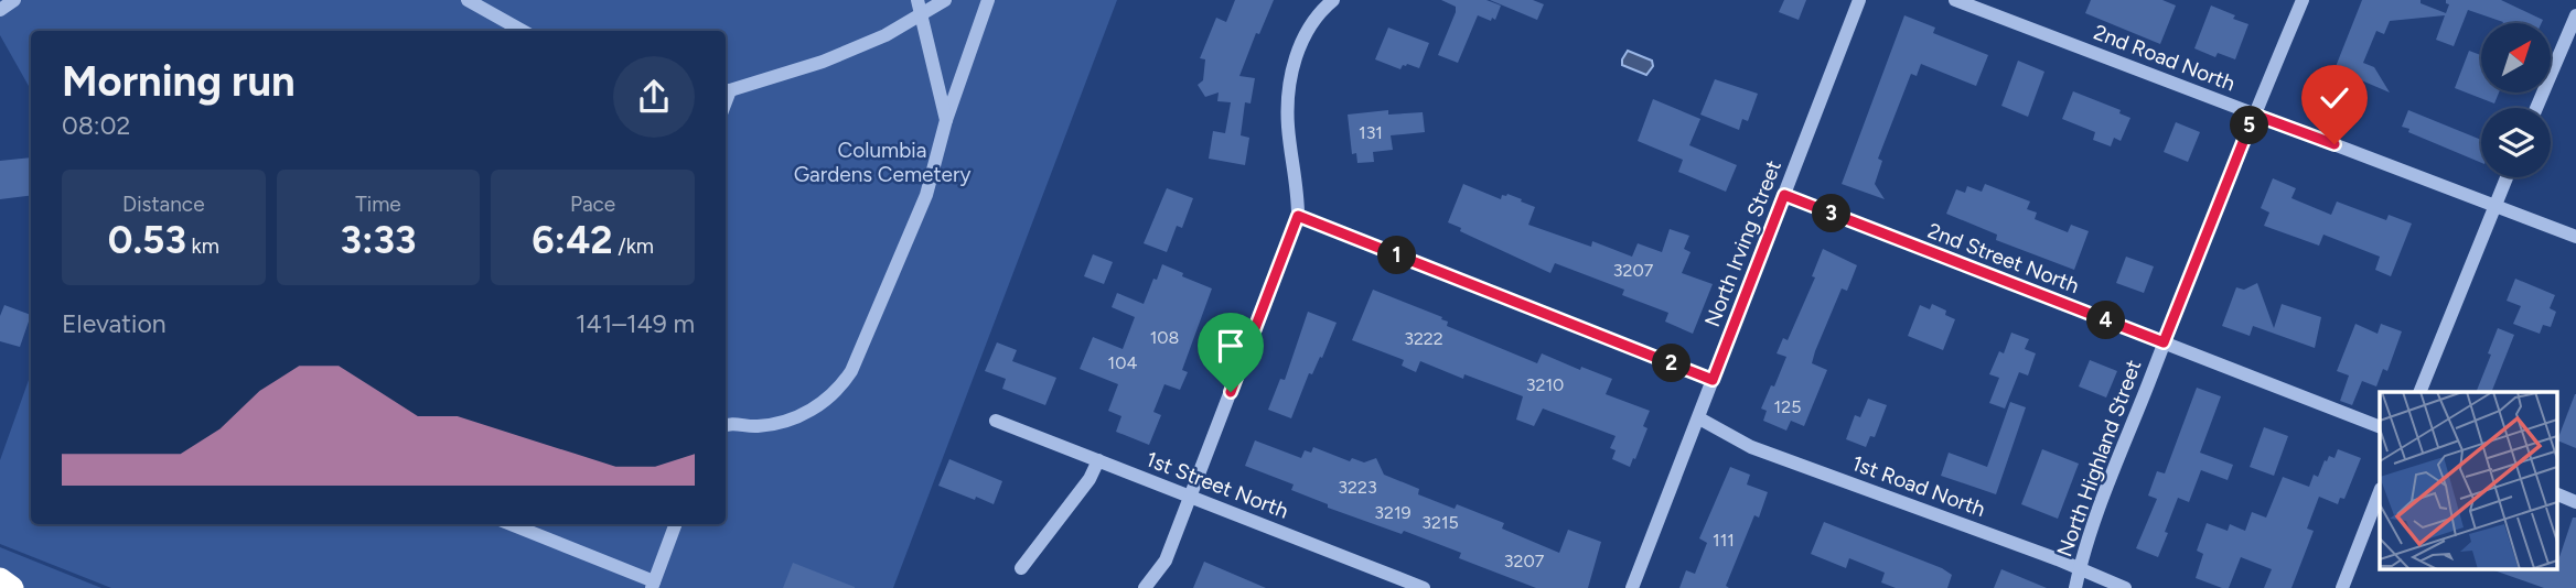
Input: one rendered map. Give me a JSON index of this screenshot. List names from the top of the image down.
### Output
{
  "streets": {
    "street": [
      "2nd Road North",
      "North Irving Street",
      "2nd Street North",
      "North Highland Street",
      "1st Street North",
      "1st Road North"
    ]
  },
  "crossings": [
    ["2nd Road North", "North Highland Street"],
    ["North Irving Street", "2nd Street North"],
    ["North Irving Street", "1st Road North"],
    ["2nd Street North", "North Highland Street"],
    ["North Highland Street", "1st Road North"]
  ],
  "parks": ["Columbia Gardens Cemetery"],
  "house_numbers": [
    "131",
    "3207",
    "108",
    "3222",
    "104",
    "3210",
    "125",
    "3223",
    "3219",
    "3215",
    "111",
    "3207"
  ],
  "north": "top right",
  "page": {
    "heading": ["Morning run", "08:02"],
    "pins": [
      "5",
      "3",
      "1",
      "4",
      "2"
    ],
    "stats": [
      ["Distance", "0.53 km"],
      ["Time", "3:33"],
      ["Pace", "6:42 /km"]
    ],
    "chart": ["Elevation", "141–149 m"]
  }
}
